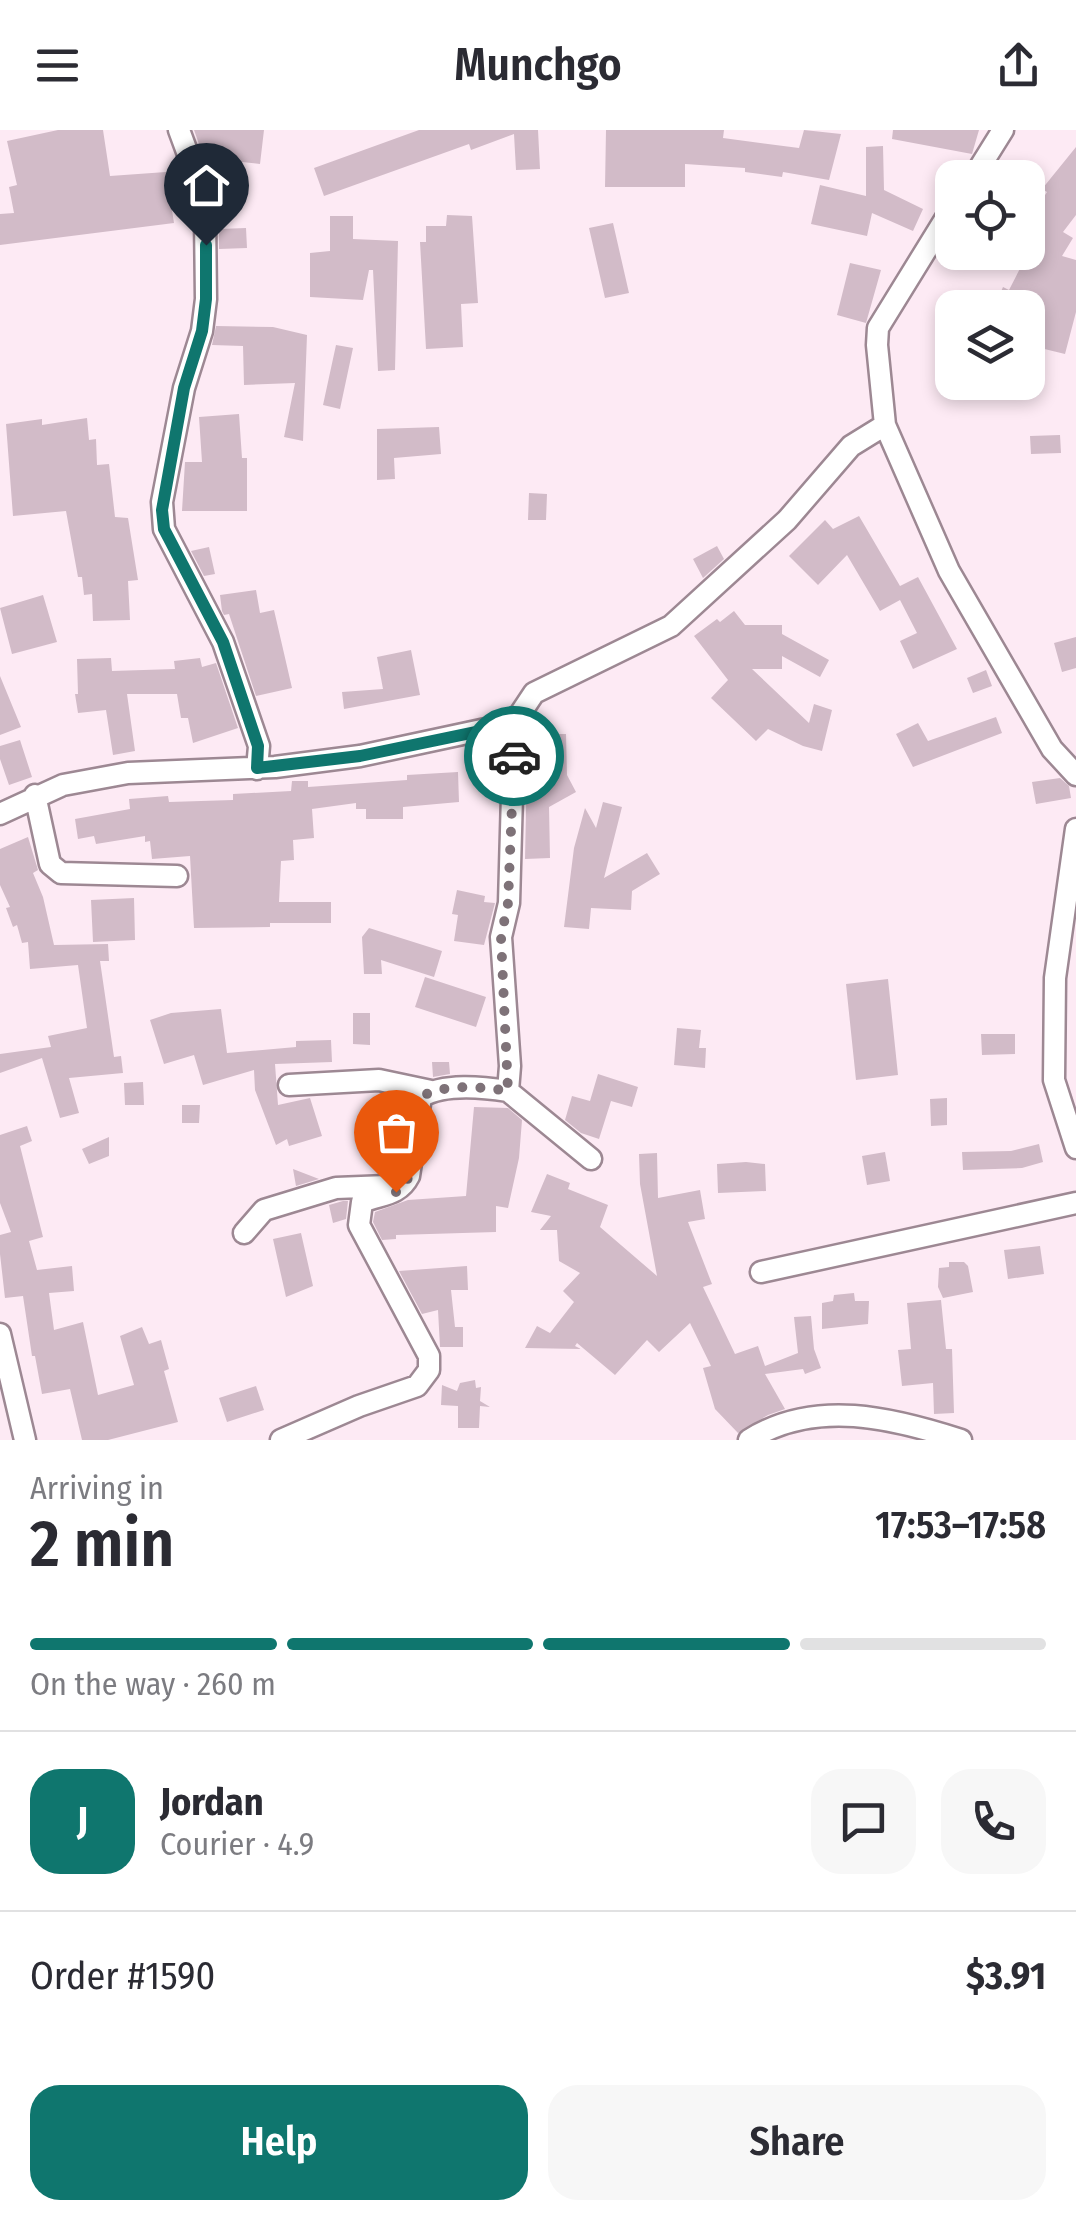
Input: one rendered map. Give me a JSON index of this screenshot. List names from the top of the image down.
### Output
{
  "page": {
    "header": "Munchgo",
    "heading": ["2 min", "Arriving in", "17:53–17:58"],
    "panel": [
      "Jordan",
      "Courier · 4.9",
      "Order #1590",
      "$3.91"
    ],
    "bar": "On the way · 260 m",
    "round": "J",
    "buttons": ["Help", "Share"]
  }
}
